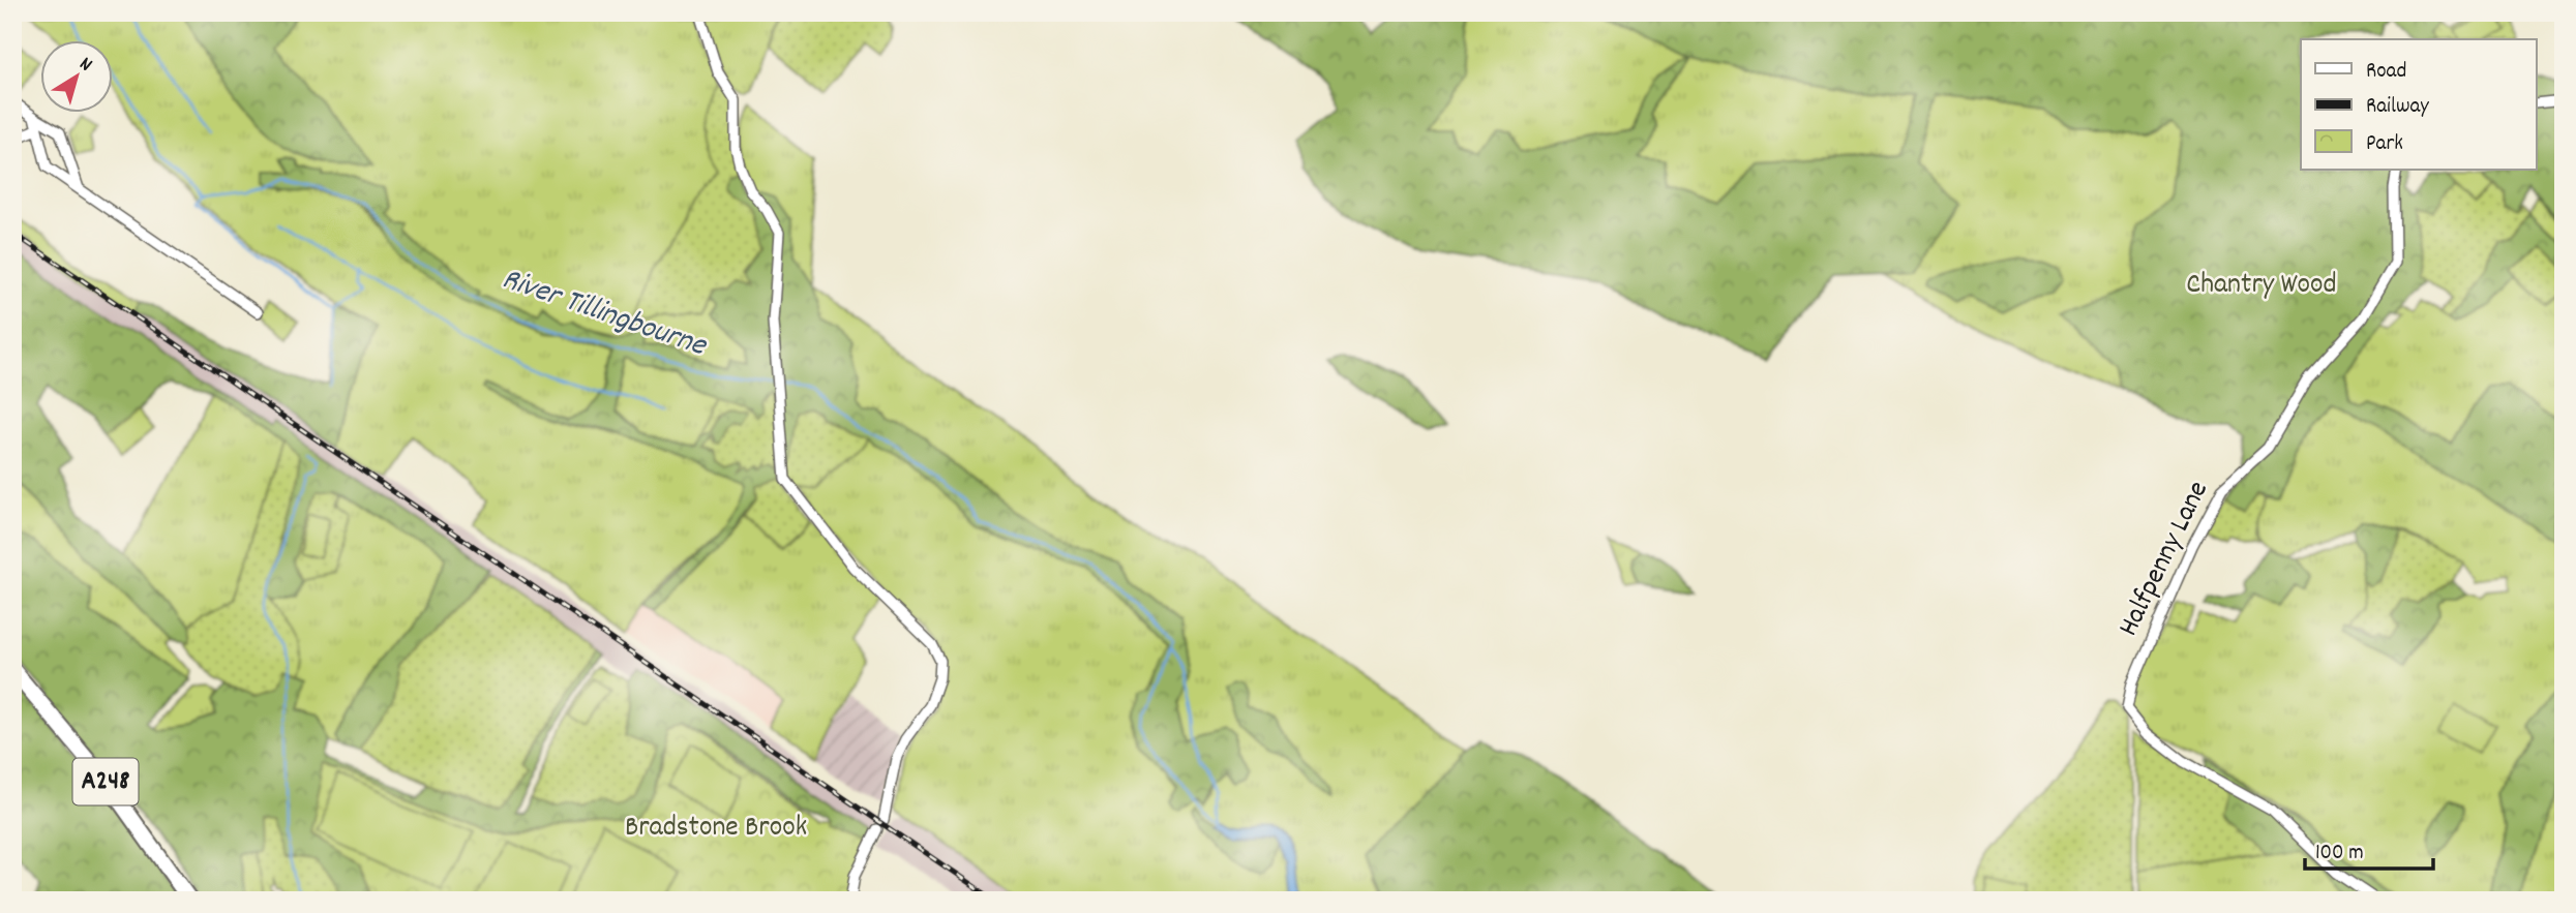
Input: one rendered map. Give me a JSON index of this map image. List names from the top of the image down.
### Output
{
  "streets": {
    "main road": ["A248"],
    "street": ["Halfpenny Lane"]
  },
  "water": ["River Tillingbourne"],
  "parks": ["Chantry Wood", "Bradstone Brook"],
  "legend": ["Road", "Railway", "Park"],
  "scale_bar": "100 m",
  "north": "top right"
}
